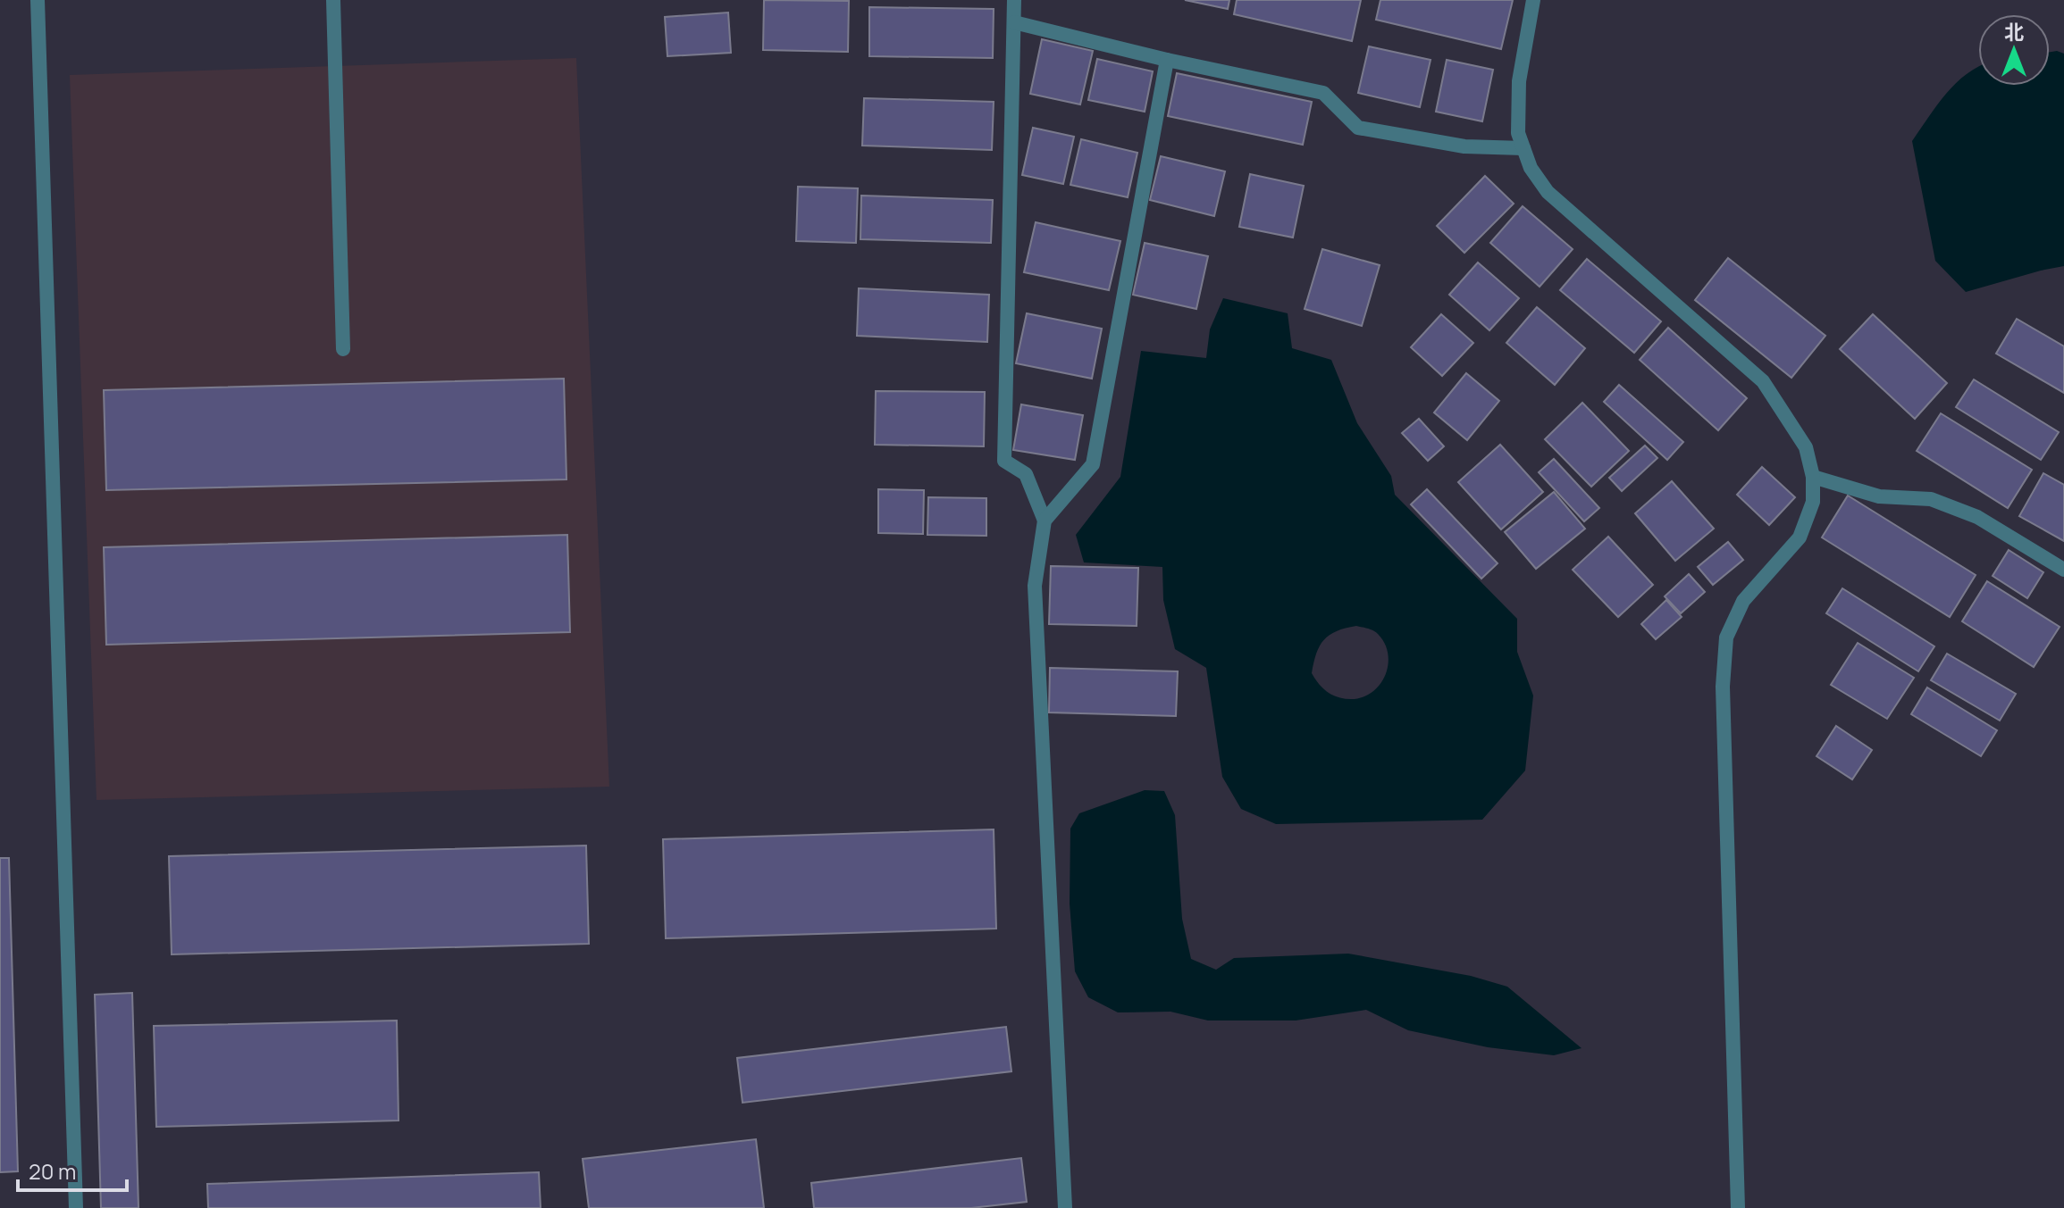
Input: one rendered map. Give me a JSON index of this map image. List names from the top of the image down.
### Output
{
  "scale_bar": "20 m",
  "north": "top"
}
